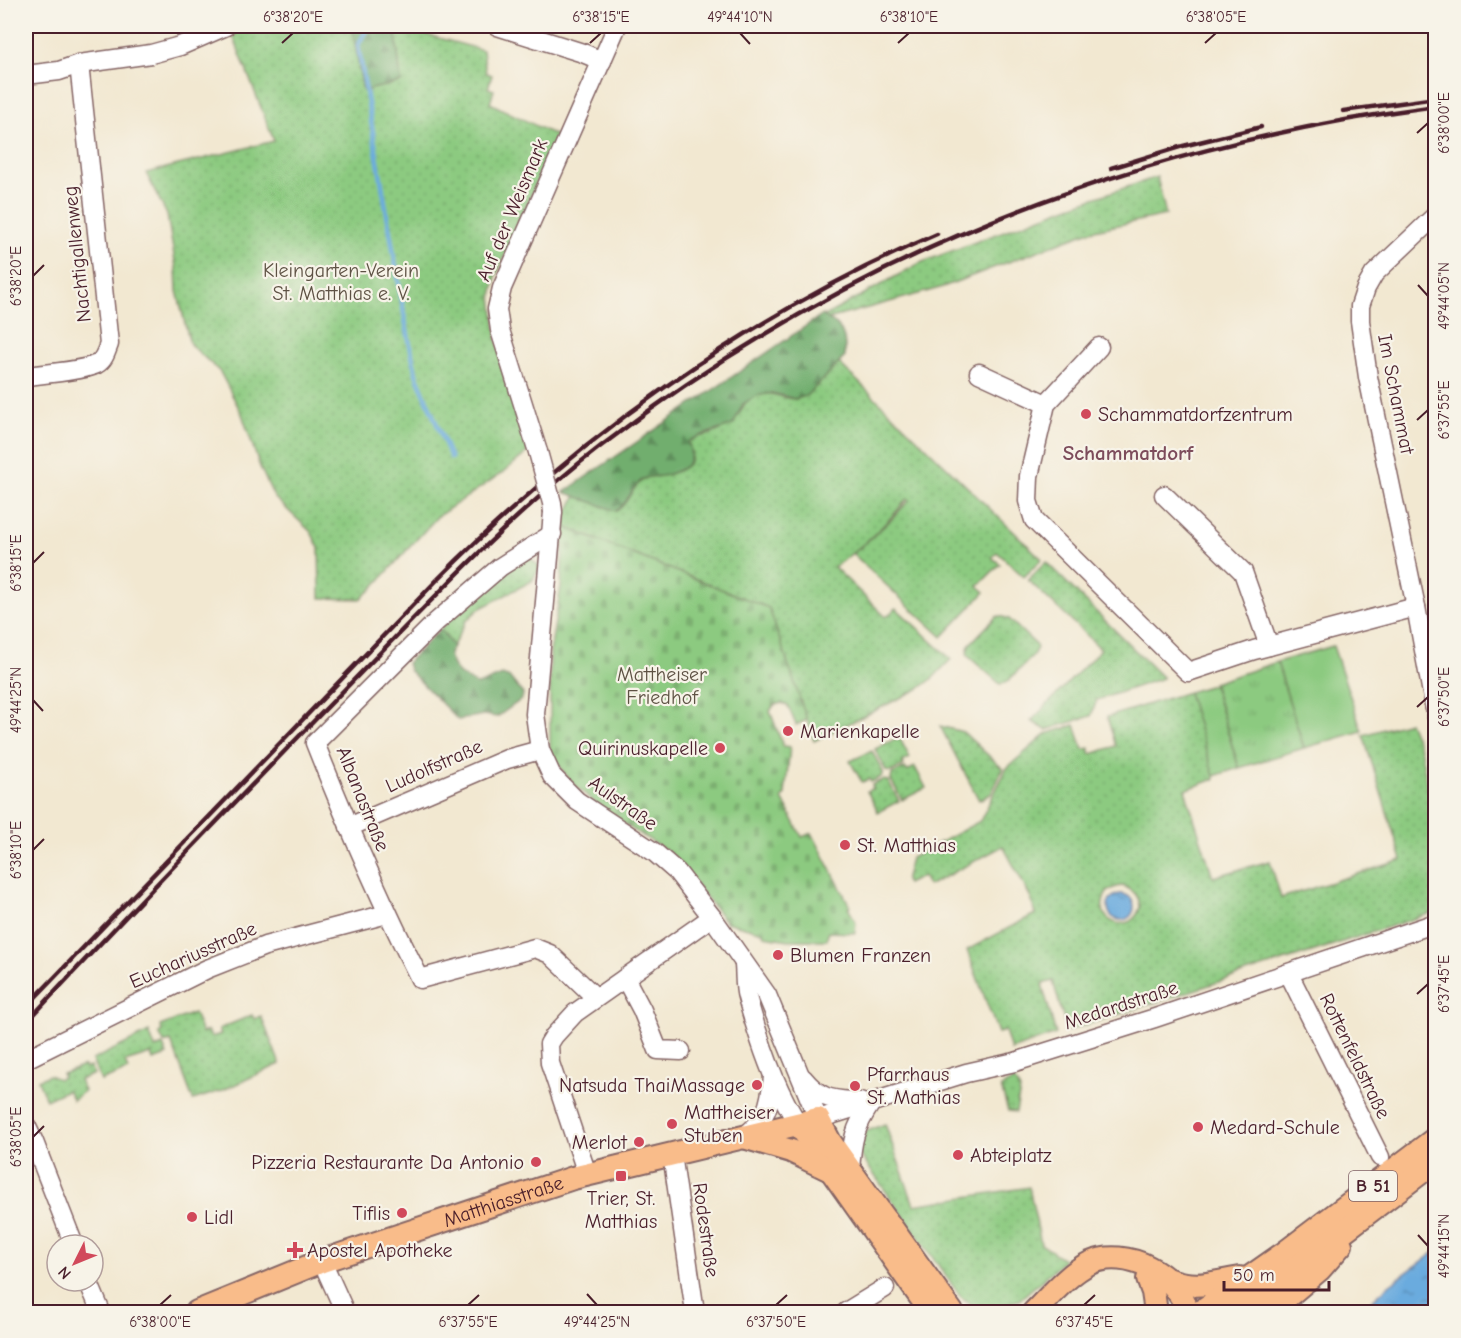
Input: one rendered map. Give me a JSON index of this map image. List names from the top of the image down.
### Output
{
  "streets": {
    "main road": ["B 51", "Matthiasstraße"],
    "street": [
      "Auf der Weismark",
      "Nachtigallenweg",
      "Im Schammat",
      "Ludolfstraße",
      "Albanastraße",
      "Aulstraße",
      "Euchariusstraße",
      "Medardstraße",
      "Rottenfeldstraße",
      "Rodestraße"
    ]
  },
  "crossings": [
    ["Auf der Weismark", "Aulstraße"],
    ["Ludolfstraße", "Albanastraße"],
    ["Ludolfstraße", "Aulstraße"],
    ["Albanastraße", "Aulstraße"],
    ["Albanastraße", "Euchariusstraße"],
    ["Aulstraße", "Medardstraße"],
    ["Aulstraße", "Matthiasstraße"],
    ["Medardstraße", "Rottenfeldstraße"],
    ["Medardstraße", "Matthiasstraße"],
    ["Matthiasstraße", "Rodestraße"]
  ],
  "districts": ["Schammatdorf"],
  "parks": ["Kleingarten-Verein St. Matthias e. V.", "Mattheiser Friedhof"],
  "places": {
    "other": [
      "Schammatdorfzentrum",
      "Marienkapelle",
      "Quirinuskapelle",
      "St. Matthias",
      "Blumen Franzen",
      "Natsuda ThaiMassage",
      "Pfarrhaus St. Mathias",
      "Mattheiser Stuben",
      "Medard-Schule",
      "Merlot",
      "Abteiplatz",
      "Pizzeria Restaurante Da Antonio",
      "Tiflis",
      "Lidl"
    ],
    "transit": ["Trier, St. Matthias"],
    "health": ["Apostel Apotheke"]
  },
  "scale_bar": "50 m",
  "north": "bottom left",
  "coordinates": [
    "6°38'20\"E",
    "6°38'15\"E",
    "49°44'10\"N",
    "6°38'10\"E",
    "6°38'05\"E",
    "6°38'00\"E",
    "49°44'05\"N",
    "6°37'55\"E",
    "6°37'50\"E",
    "49°44'25\"N",
    "6°37'45\"E",
    "49°44'15\"N"
  ]
}
